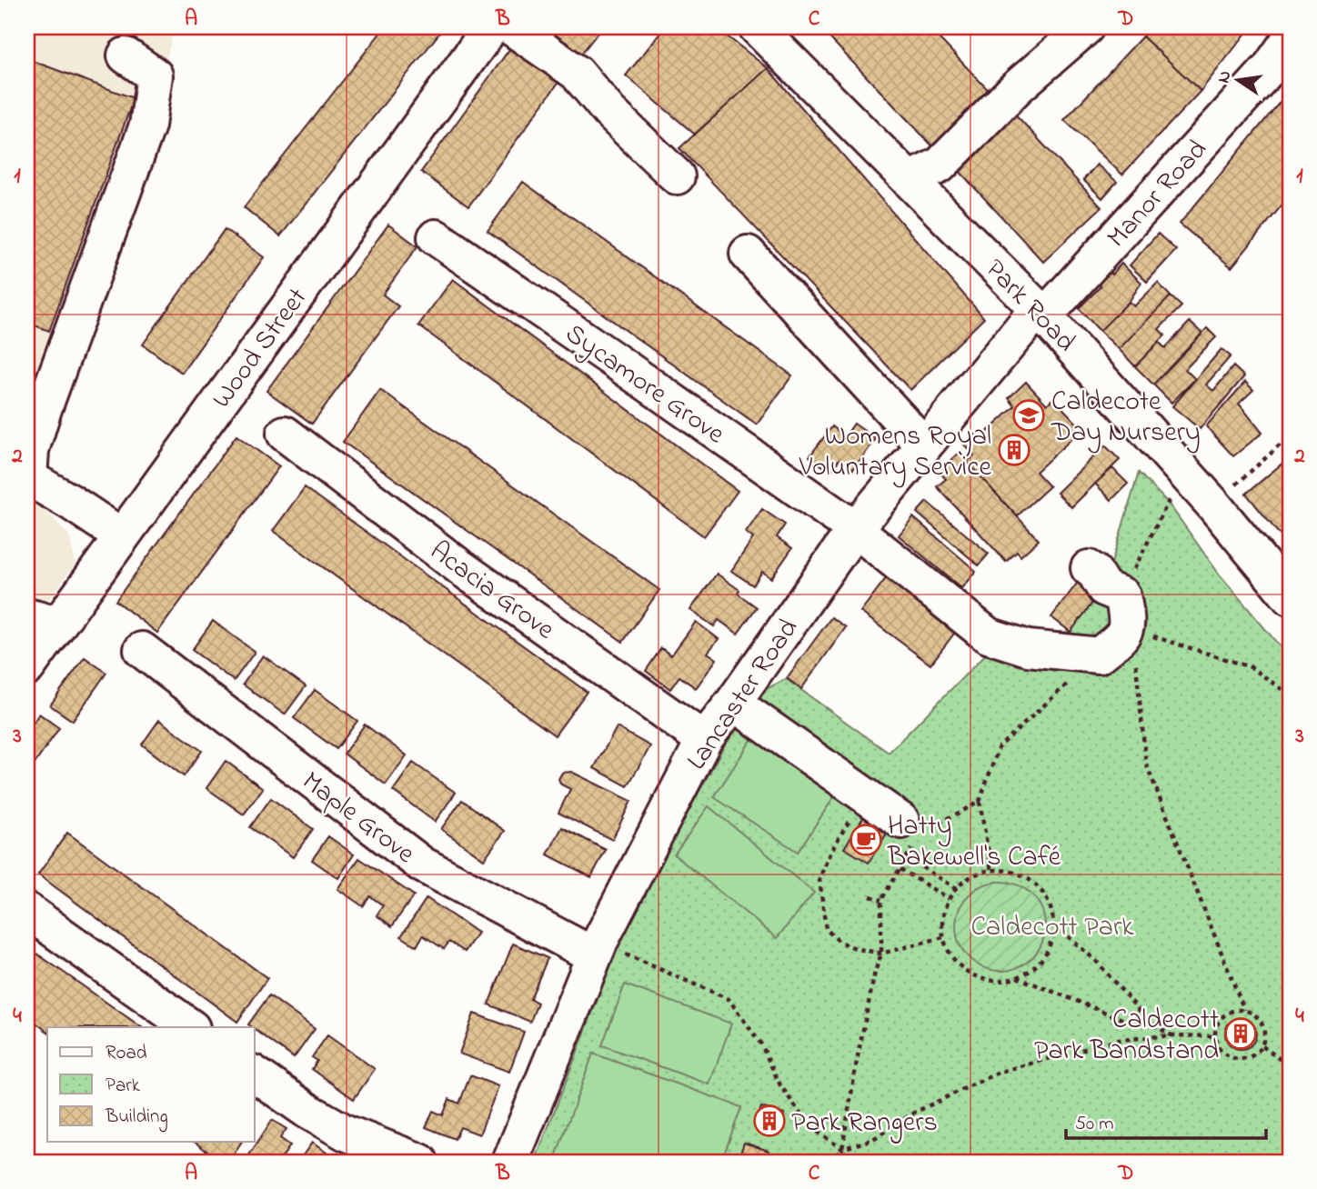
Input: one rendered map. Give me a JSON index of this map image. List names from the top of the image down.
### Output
{
  "streets": {
    "street": [
      "Manor Road",
      "Park Road",
      "Wood Street",
      "Sycamore Grove",
      "Acacia Grove",
      "Lancaster Road",
      "Maple Grove"
    ]
  },
  "crossings": [
    ["Manor Road", "Park Road"],
    ["Manor Road", "Lancaster Road"],
    ["Park Road", "Lancaster Road"],
    ["Sycamore Grove", "Lancaster Road"],
    ["Acacia Grove", "Lancaster Road"],
    ["Lancaster Road", "Maple Grove"]
  ],
  "parks": ["Caldecott Park"],
  "places": {
    "school or university": ["Caldecote Day Nursery"],
    "building": ["Womens Royal Voluntary Service", "Caldecott Park Bandstand", "Park Rangers"],
    "cafe": ["Hatty Bakewell's Café"]
  },
  "legend": ["Road", "Park", "Building"],
  "scale_bar": "50 m",
  "north": "left",
  "grid": {
    "columns": [
      "A",
      "B",
      "C",
      "D"
    ],
    "rows": [
      "1",
      "2",
      "3",
      "4"
    ]
  }
}
